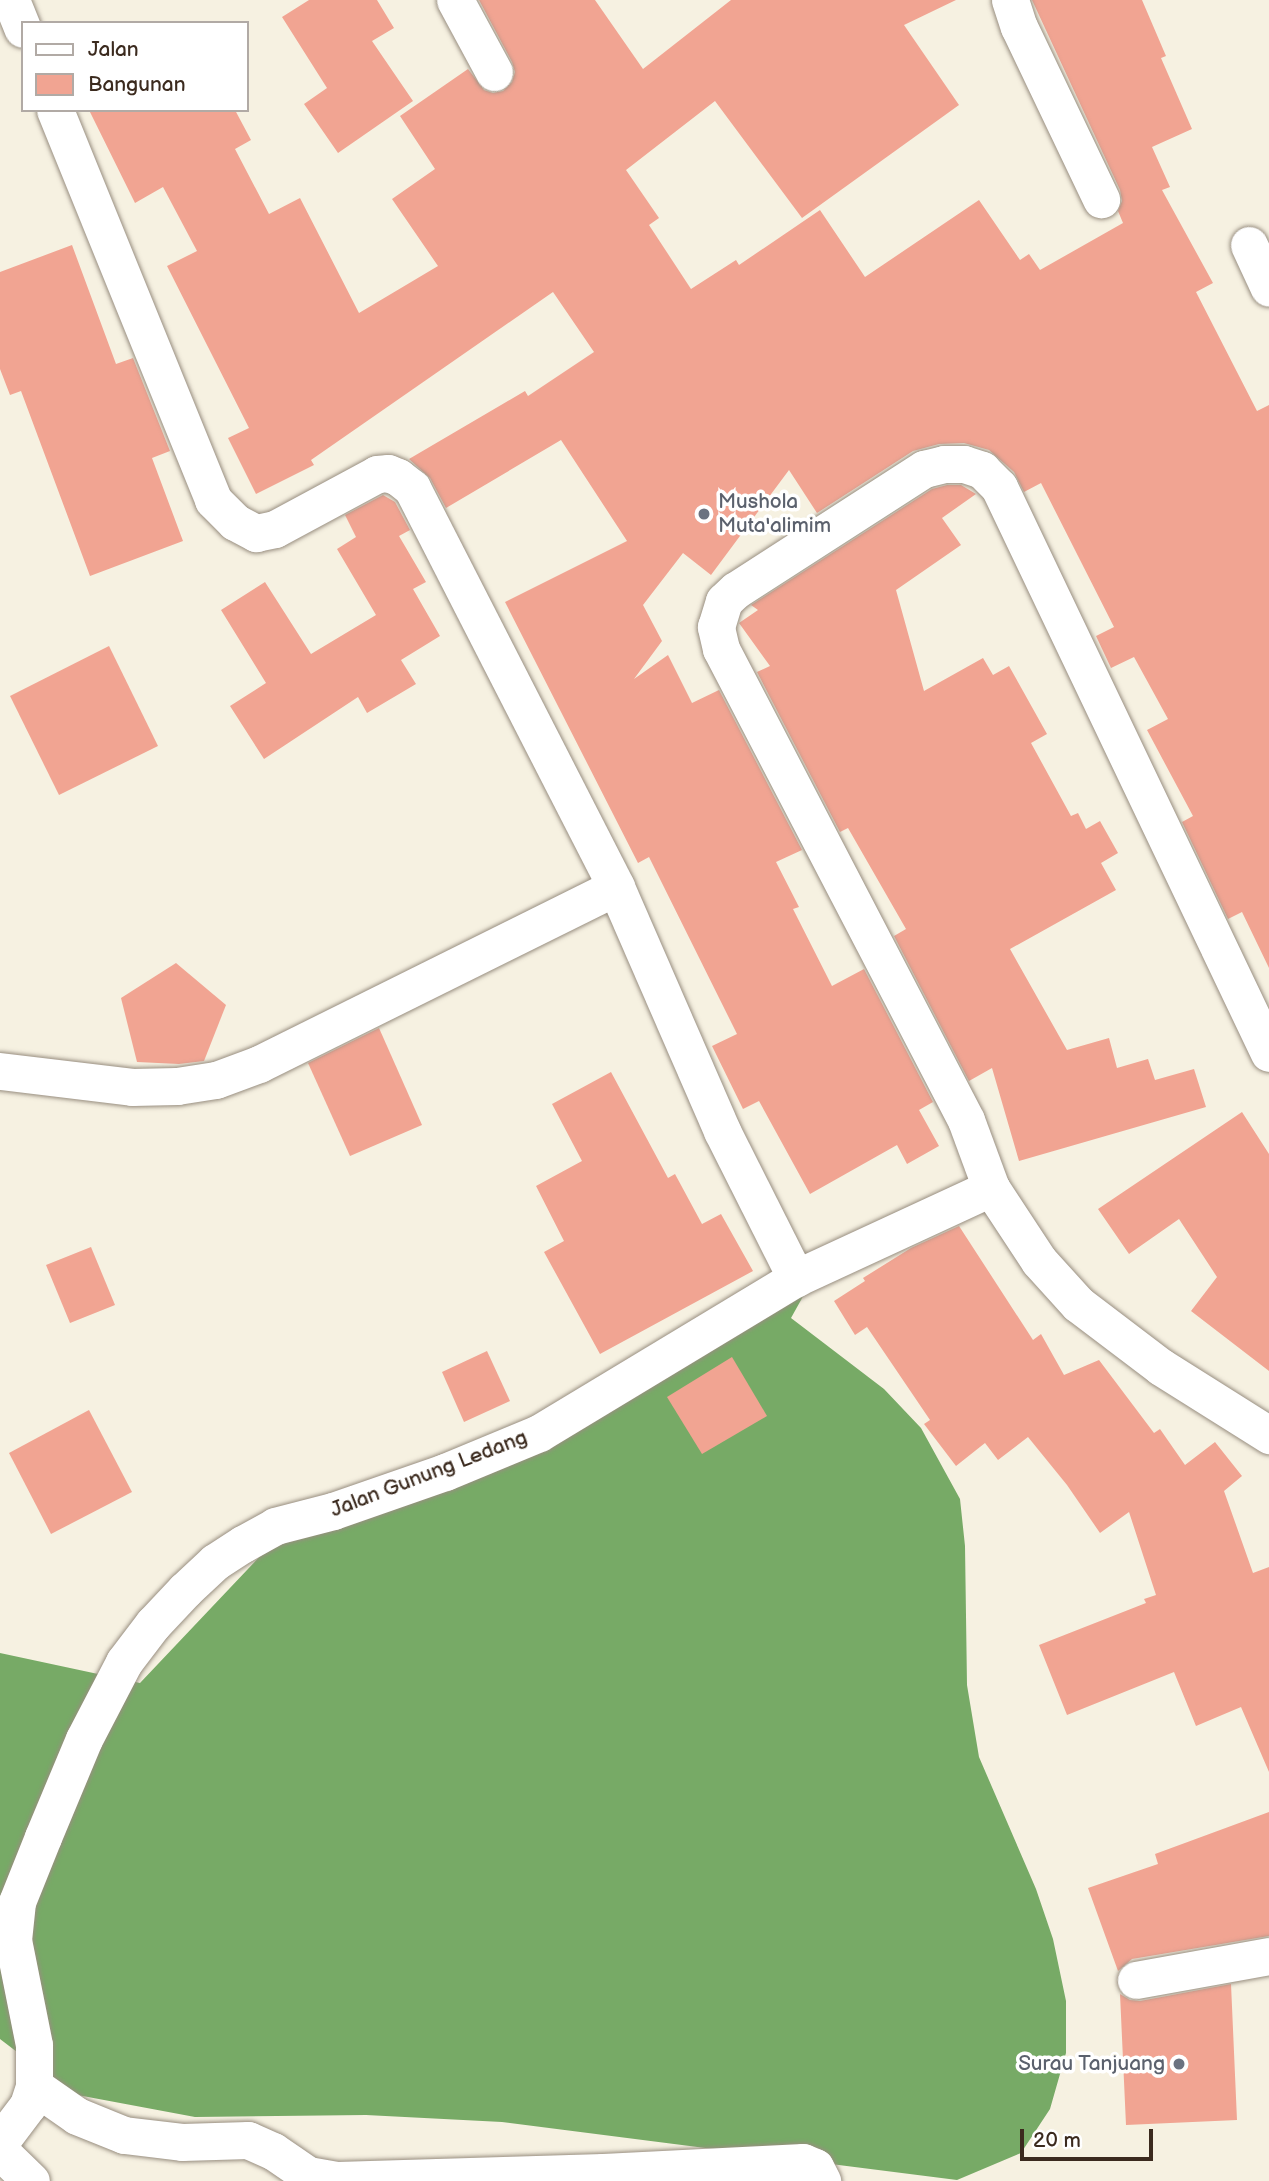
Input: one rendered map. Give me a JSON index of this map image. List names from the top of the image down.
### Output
{
  "streets": {
    "street": ["Jalan Gunung Ledang"]
  },
  "places": ["Mushola Muta'alimim", "Surau Tanjuang"],
  "legend": ["Jalan", "Bangunan"],
  "scale_bar": "20 m"
}
